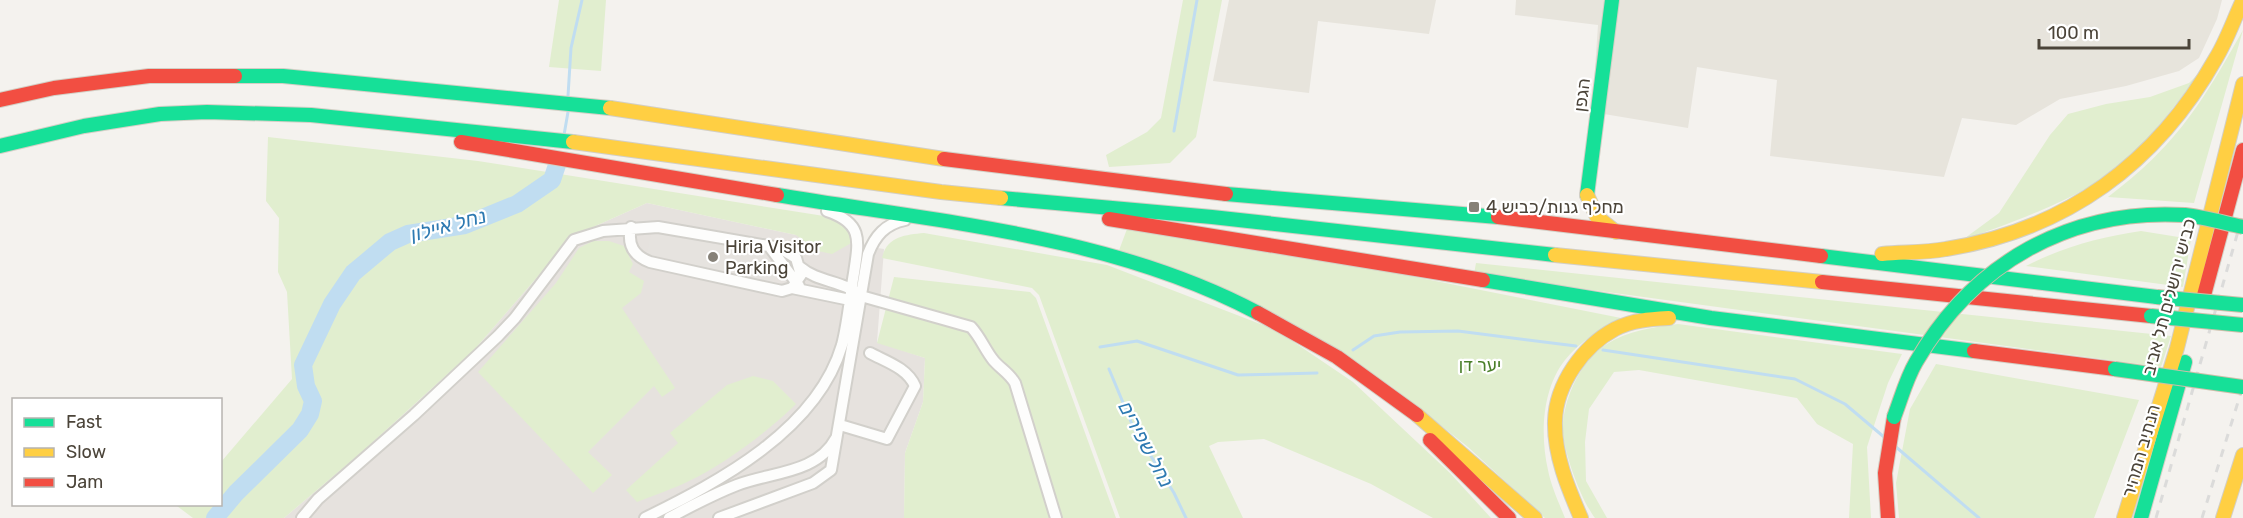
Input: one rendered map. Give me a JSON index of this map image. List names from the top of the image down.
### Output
{
  "streets": {
    "main road": ["הגפן", "כביש ירושלים תל אביב", "הנתיב המהיר"]
  },
  "water": ["נחל איילון", "נחל שפירים"],
  "parks": ["יער דן"],
  "places": {
    "transit": ["מחלף גנות/כביש 4"],
    "other": ["Hiria Visitor Parking"]
  },
  "legend": ["Fast", "Slow", "Jam"],
  "scale_bar": "100 m"
}
